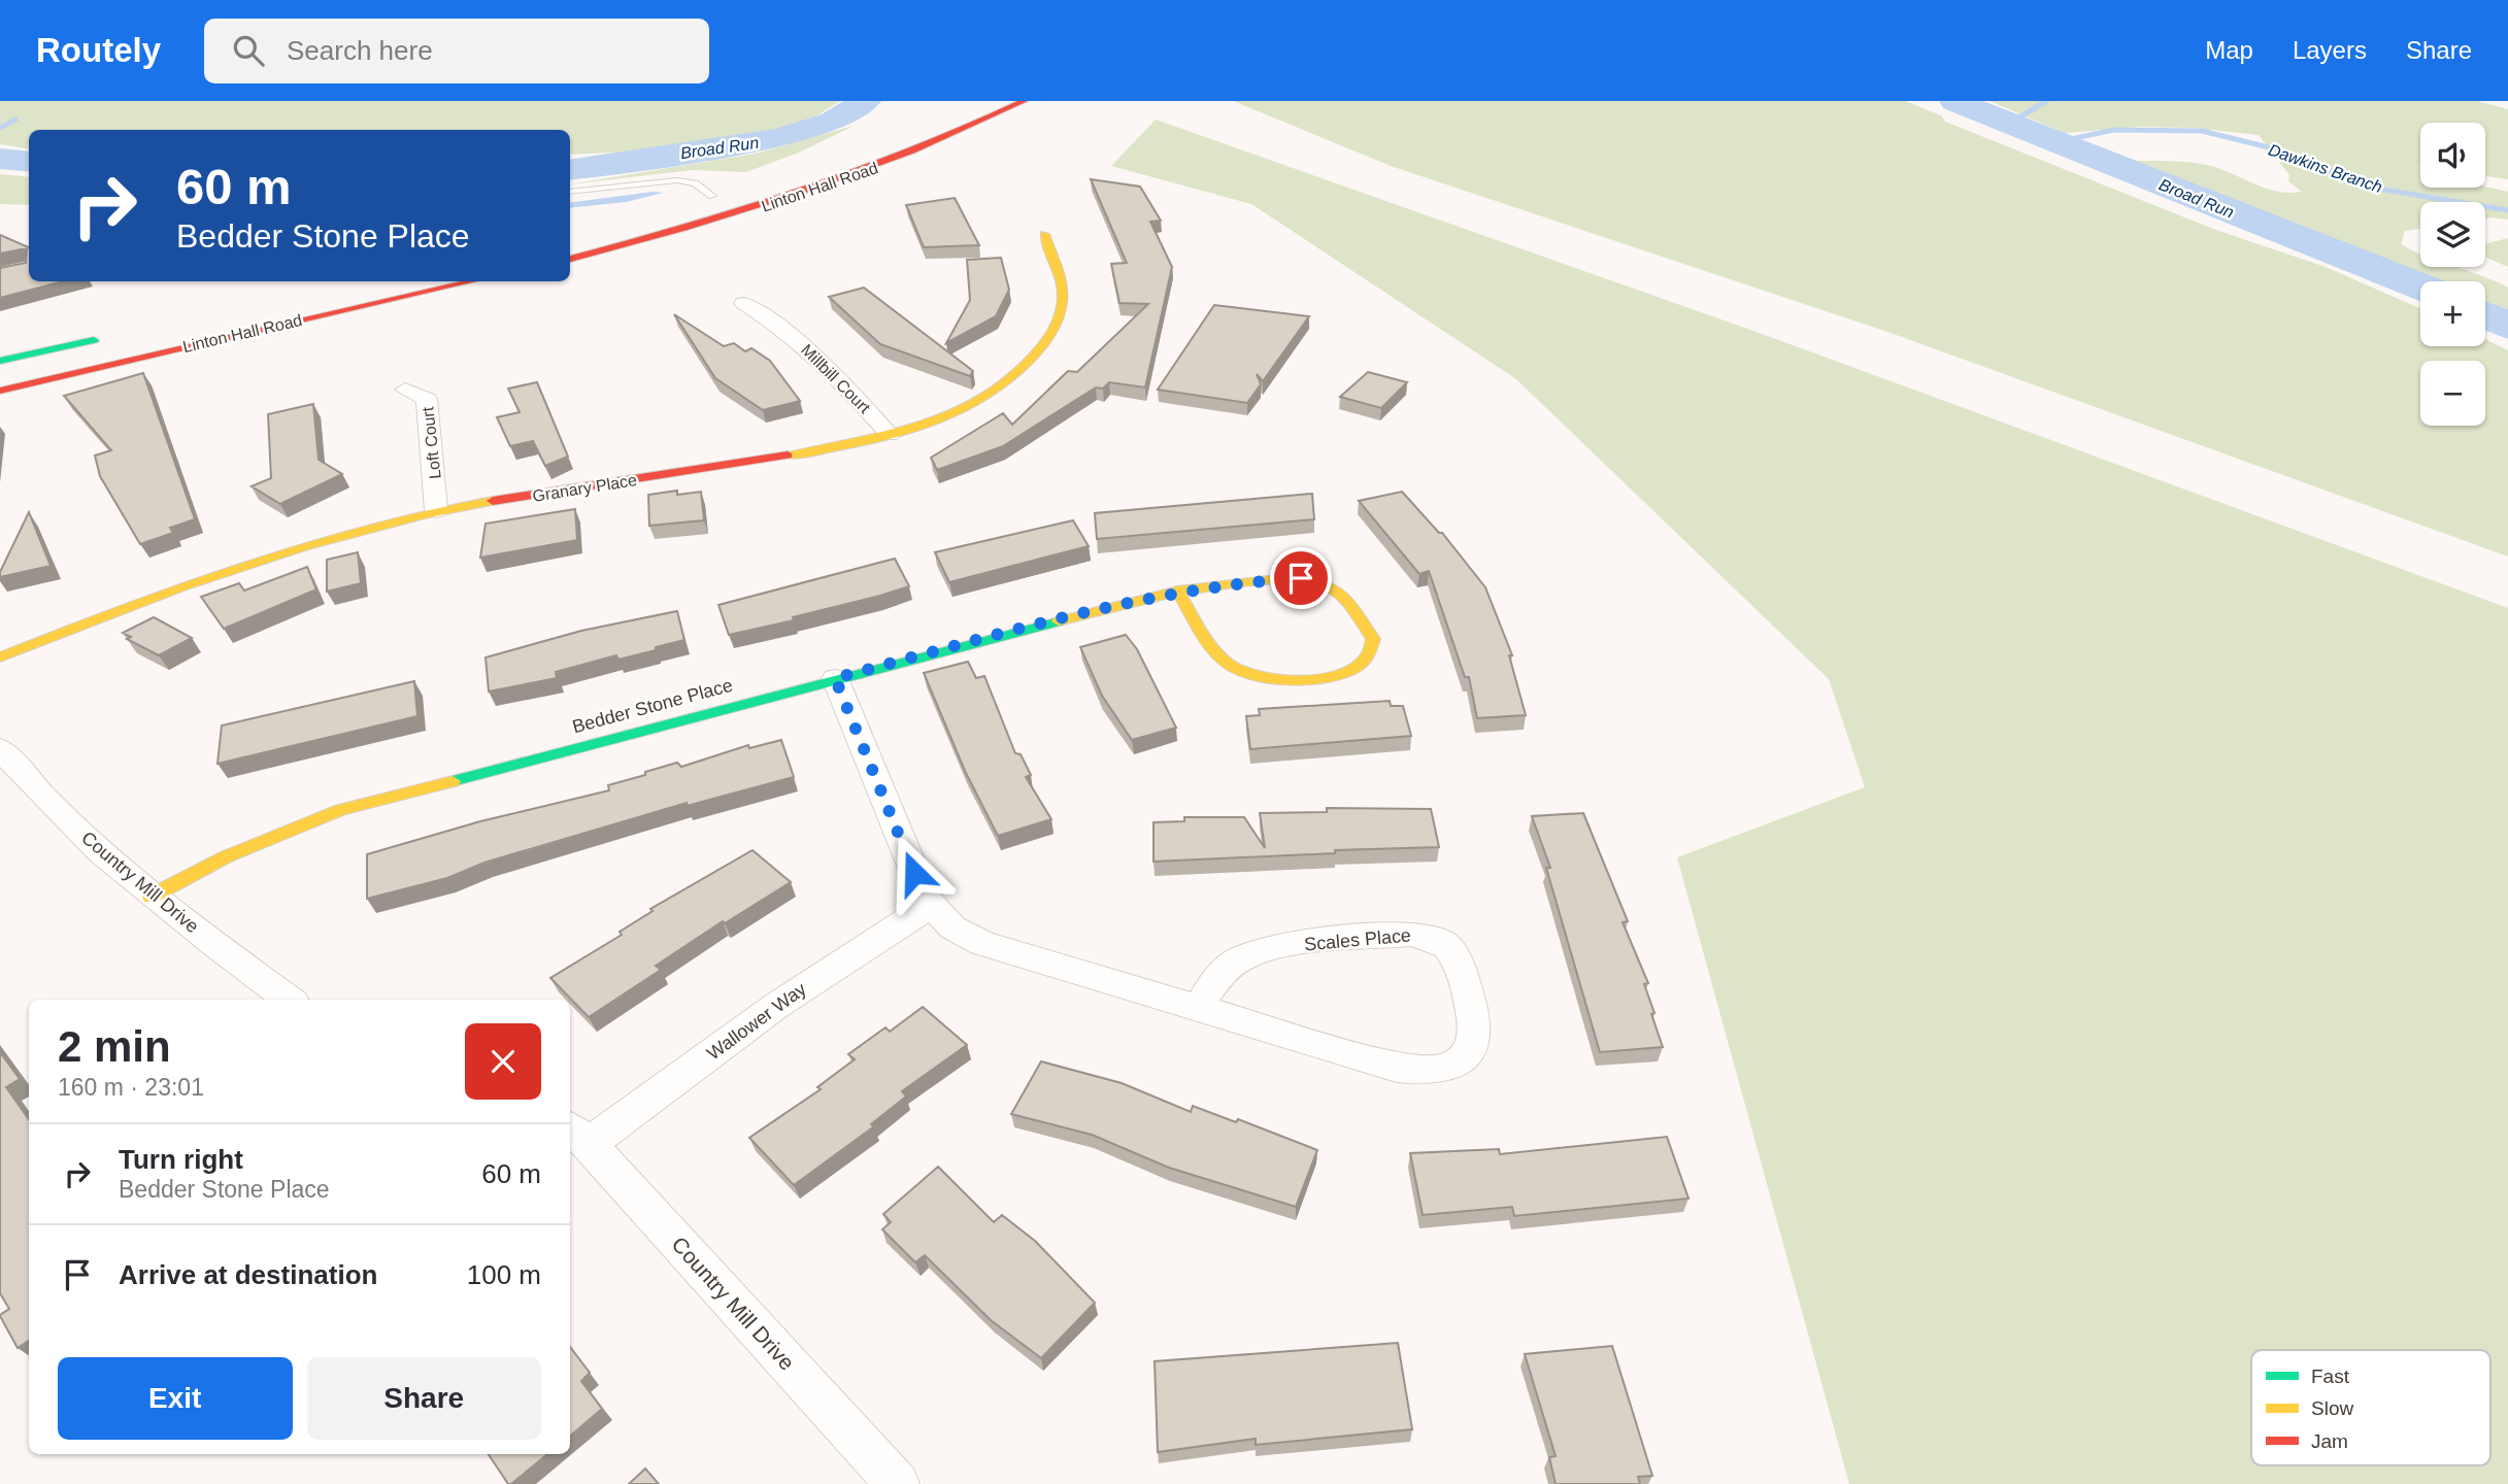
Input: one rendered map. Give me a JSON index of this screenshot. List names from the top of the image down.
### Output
{
  "streets": {
    "street": [
      "Linton Hall Road",
      "Millbill Court",
      "Loft Court",
      "Granary Place",
      "Bedder Stone Place",
      "Country Mill Drive",
      "Scales Place",
      "Wallower Way"
    ]
  },
  "crossings": [
    ["Millbill Court", "Granary Place"],
    ["Loft Court", "Granary Place"],
    ["Bedder Stone Place", "Country Mill Drive"],
    ["Bedder Stone Place", "Scales Place"],
    ["Country Mill Drive", "Wallower Way"],
    ["Scales Place", "Wallower Way"]
  ],
  "water": ["Broad Run", "Dawkins Branch"],
  "legend": ["Fast", "Slow", "Jam"],
  "page": {
    "header": "Routely",
    "search": "Search here",
    "nav": ["Map", "Layers", "Share"],
    "map_buttons": ["+", "−"],
    "turn": ["60 m", "Bedder Stone Place"],
    "heading": ["2 min", "160 m · 23:01"],
    "list": [
      {
        "name": "Turn right",
        "note": "Bedder Stone Place",
        "value": "60 m"
      },
      {
        "name": "Arrive at destination",
        "value": "100 m"
      }
    ],
    "buttons": ["Exit", "Share"]
  }
}
